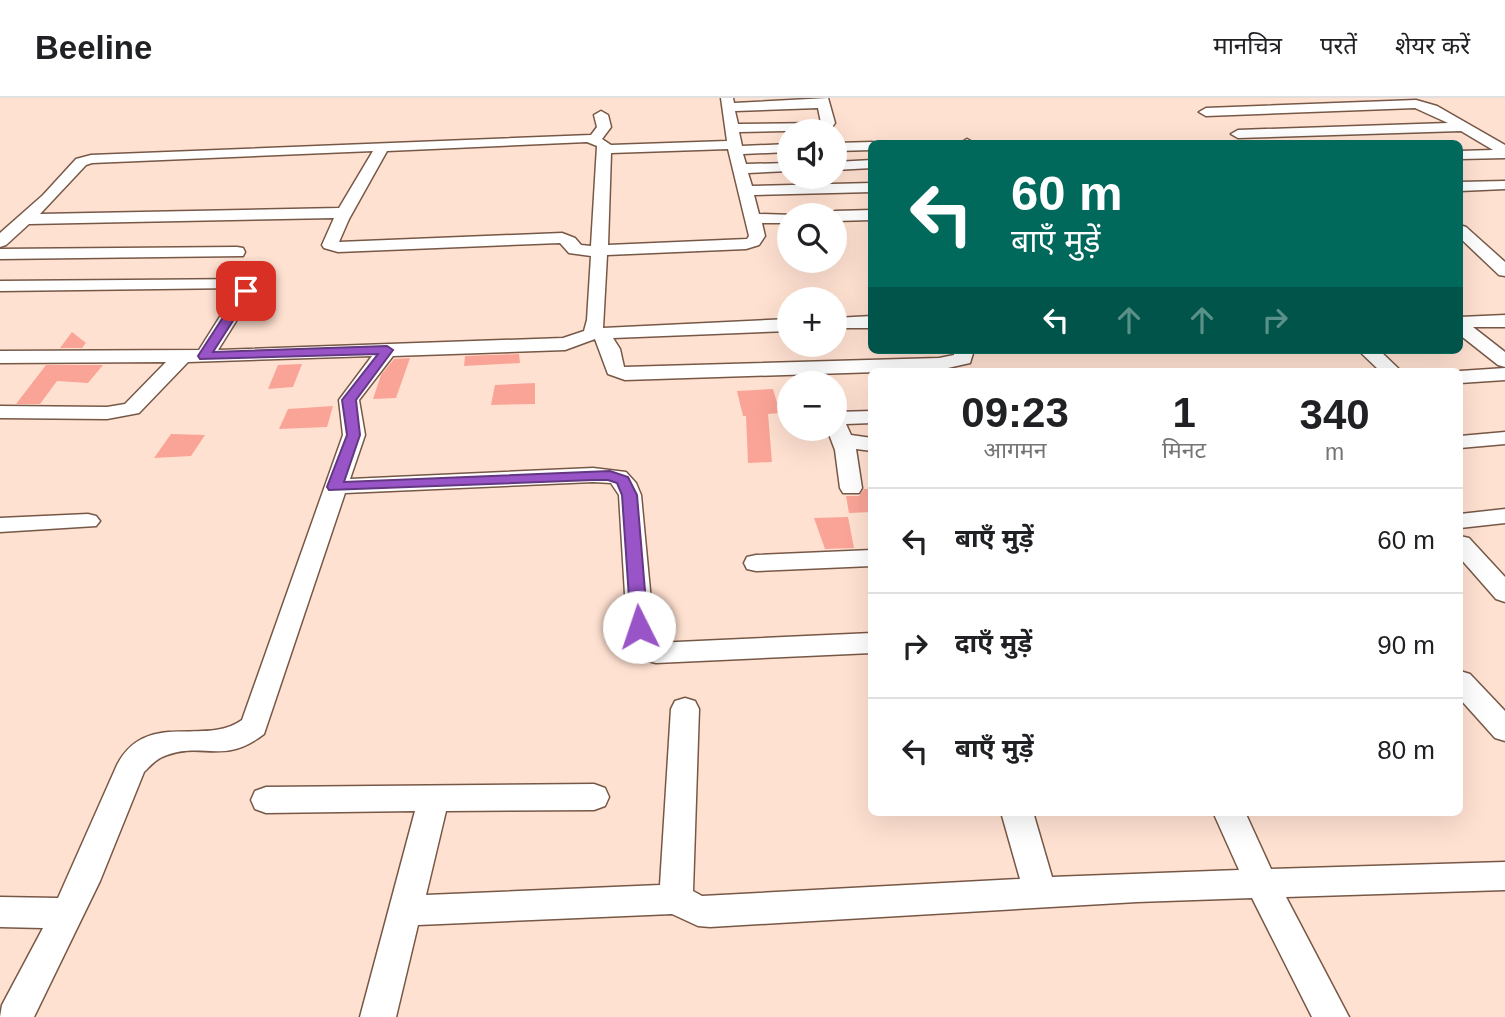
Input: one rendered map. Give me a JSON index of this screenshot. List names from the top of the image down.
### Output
{
  "page": {
    "header": "Beeline",
    "nav": ["मानचित्र", "परतें", "शेयर करें"],
    "map_buttons": ["+", "−"],
    "turn": ["60 m", "बाएँ मुड़ें"],
    "eta": [
      "09:23",
      "आगमन",
      "1",
      "मिनट",
      "340",
      "m"
    ],
    "list": [
      {
        "name": "बाएँ मुड़ें",
        "value": "60 m"
      },
      {
        "name": "दाएँ मुड़ें",
        "value": "90 m"
      },
      {
        "name": "बाएँ मुड़ें",
        "value": "80 m"
      }
    ]
  }
}
